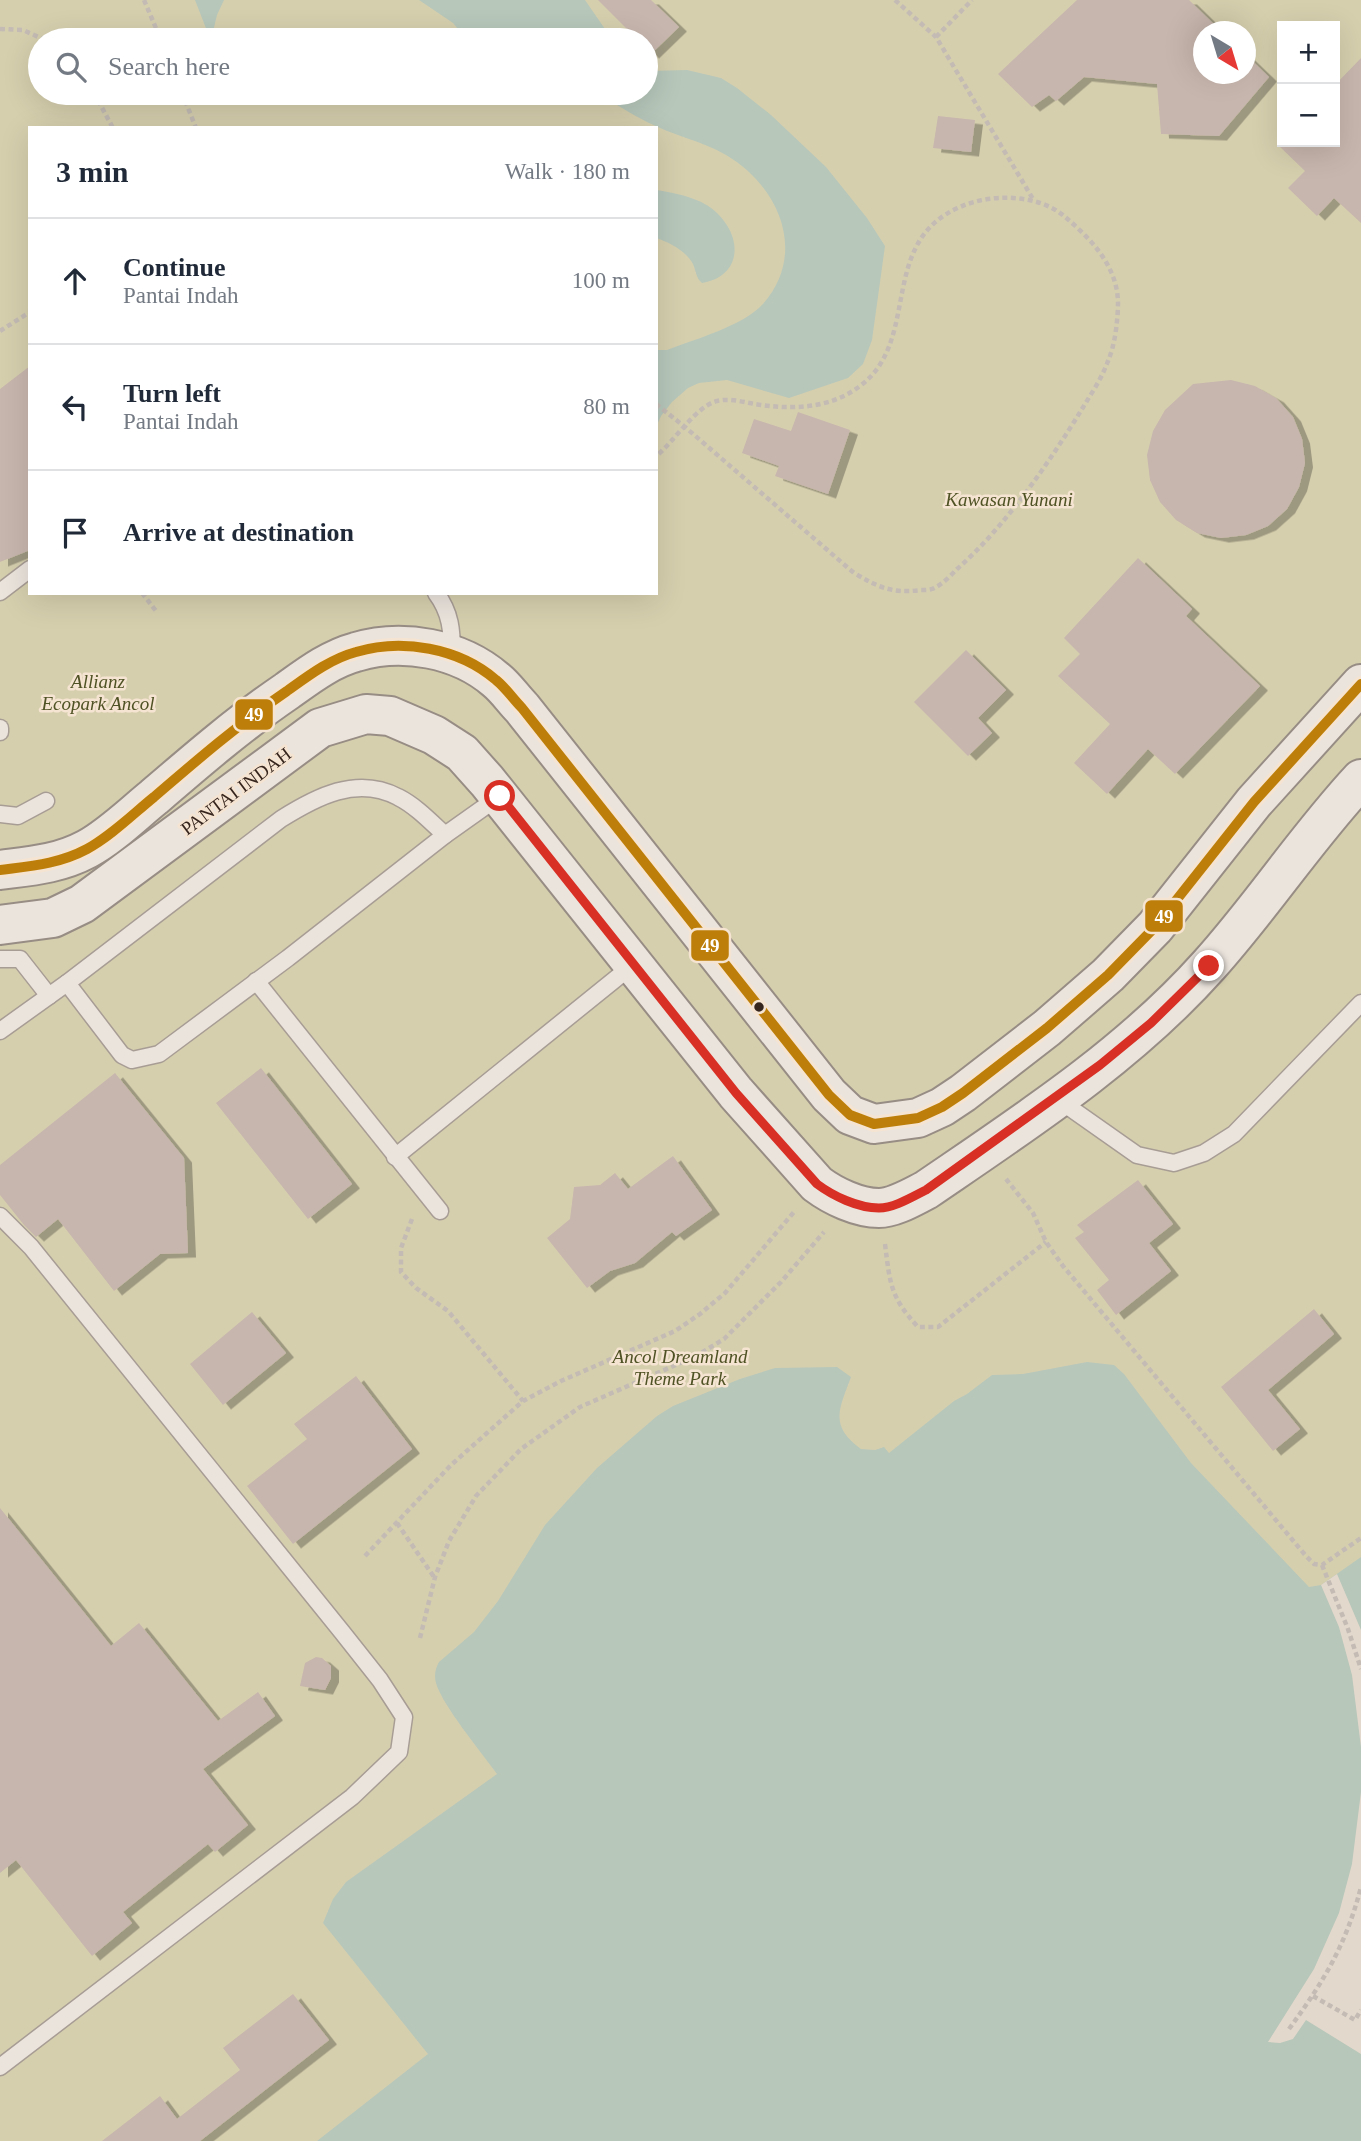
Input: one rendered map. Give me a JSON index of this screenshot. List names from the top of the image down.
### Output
{
  "streets": {
    "street": ["PANTAI INDAH"]
  },
  "parks": ["Kawasan Yunani", "Allianz Ecopark Ancol", "Ancol Dreamland Theme Park"],
  "lines": ["transit line 49"],
  "north": "bottom right",
  "page": {
    "map_buttons": ["+", "−"],
    "search": "Search here",
    "heading": ["3 min", "Walk · 180 m"],
    "list": [
      ["Continue", "Pantai Indah", "100 m"],
      ["Turn left", "Pantai Indah", "80 m"],
      "Arrive at destination"
    ]
  }
}
